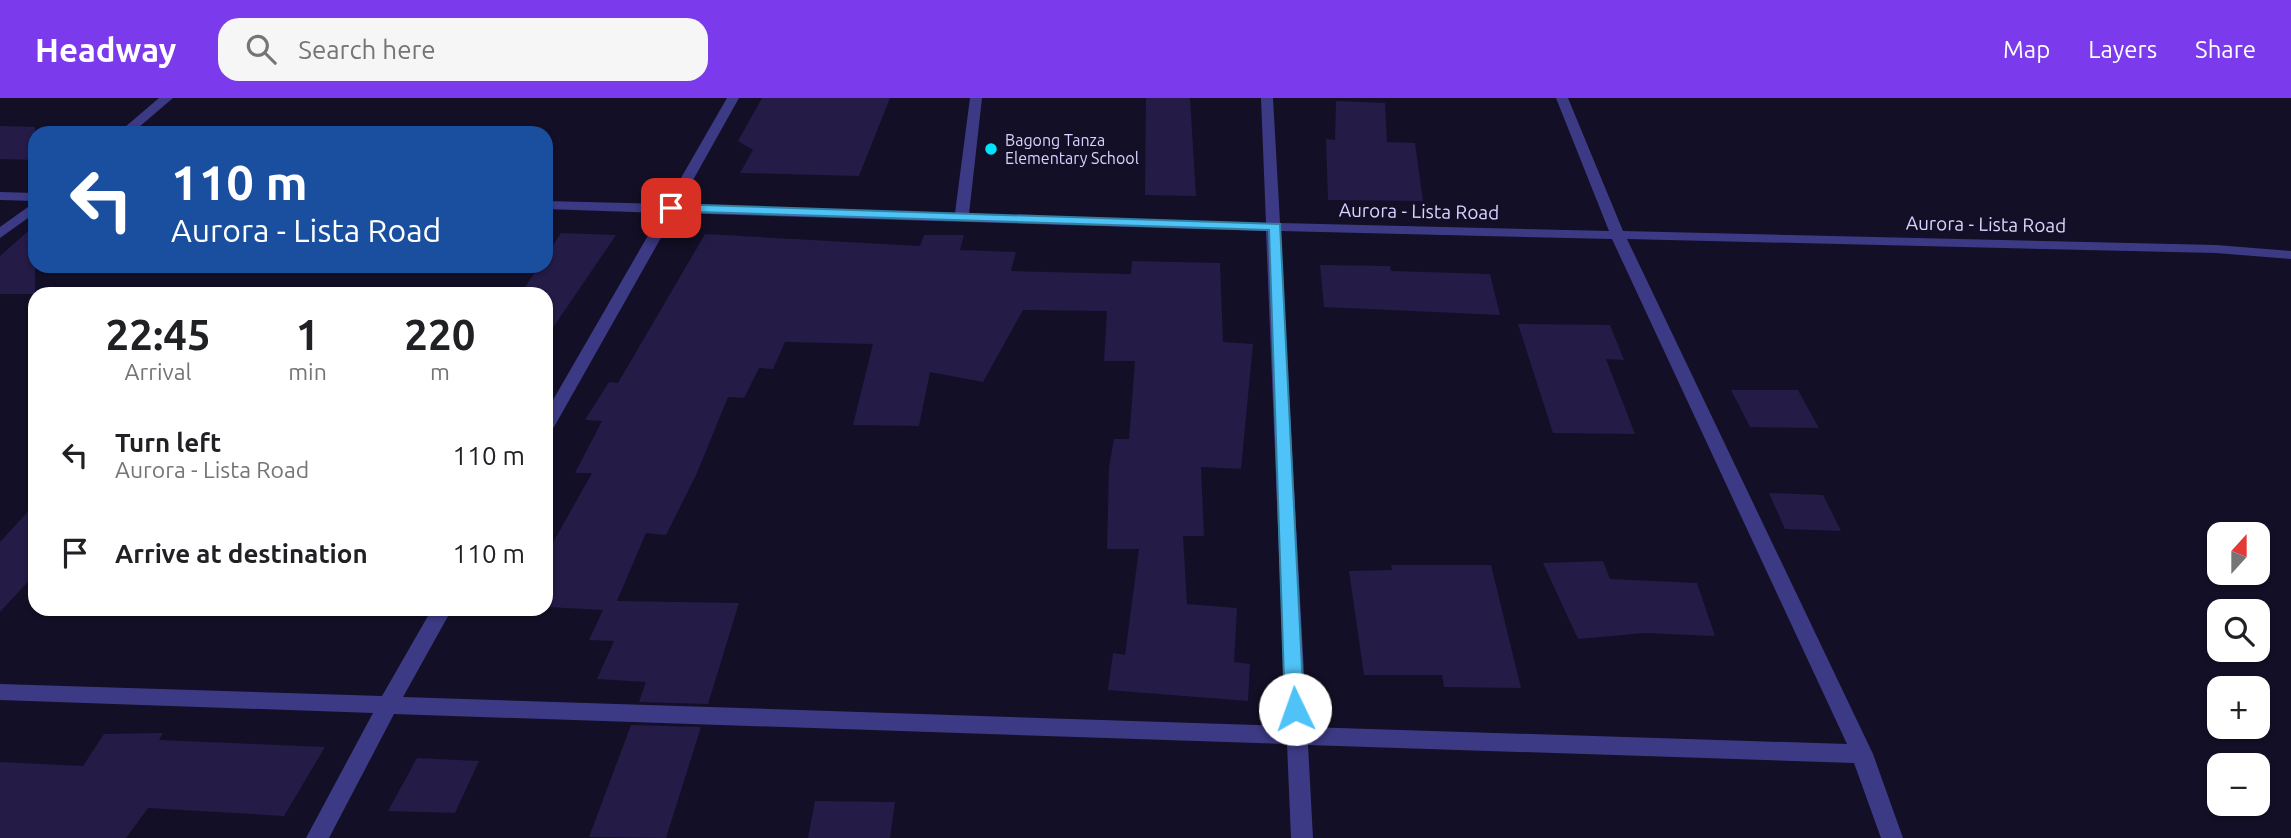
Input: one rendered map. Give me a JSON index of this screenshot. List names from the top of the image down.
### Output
{
  "streets": {
    "street": ["Aurora - Lista Road"]
  },
  "places": ["Bagong Tanza Elementary School"],
  "north": "top",
  "page": {
    "header": "Headway",
    "search": "Search here",
    "nav": ["Map", "Layers", "Share"],
    "turn": ["110 m", "Aurora - Lista Road"],
    "eta": [
      "22:45",
      "Arrival",
      "1",
      "min",
      "220",
      "m"
    ],
    "list": [
      {
        "name": "Turn left",
        "note": "Aurora - Lista Road",
        "value": "110 m"
      },
      {
        "name": "Arrive at destination",
        "value": "110 m"
      }
    ],
    "map_buttons": ["+", "−"]
  }
}
